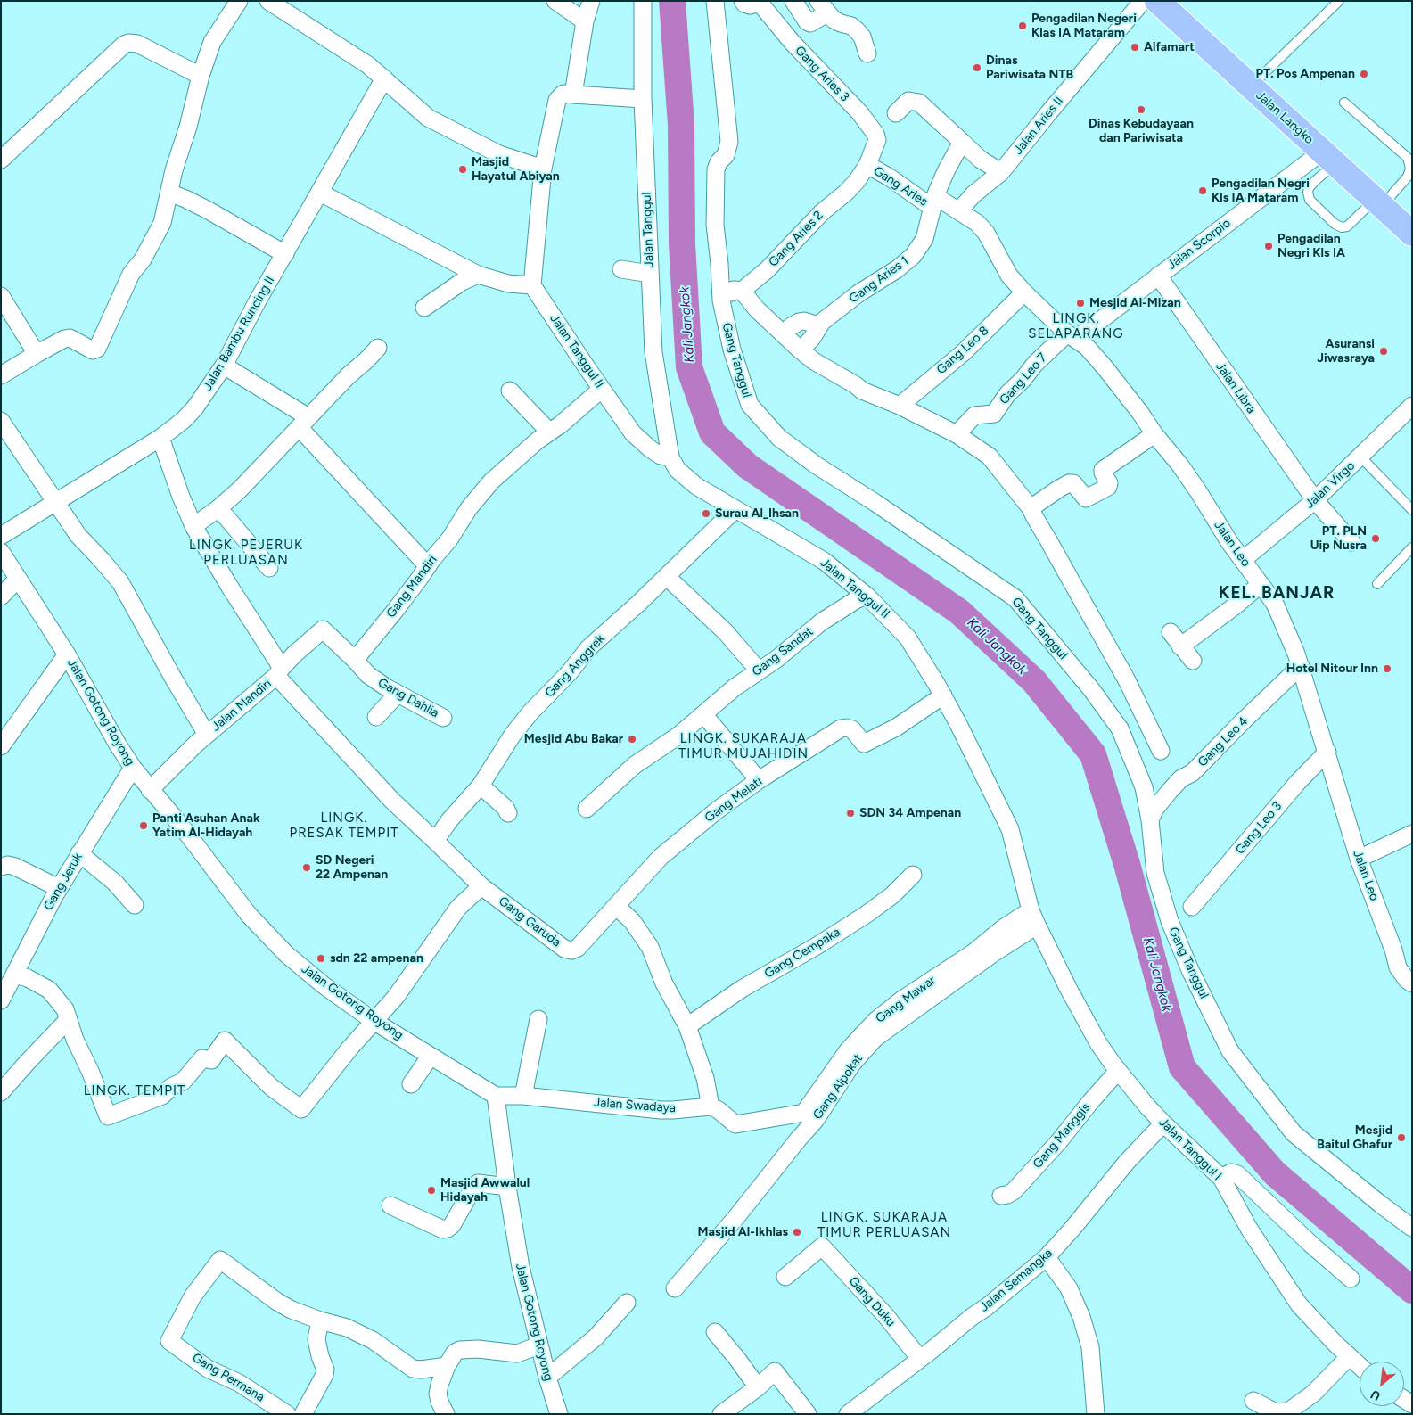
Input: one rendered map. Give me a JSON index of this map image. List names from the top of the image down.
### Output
{
  "streets": {
    "main road": ["Jalan Langko"],
    "street": [
      "Gang Aries 3",
      "Jalan Aries II",
      "Gang Aries",
      "Jalan Tanggul",
      "Gang Aries 2",
      "Jalan Scorpio",
      "Gang Aries 1",
      "Jalan Bambu Runcing II",
      "Gang Leo 8",
      "Jalan Tanggul II",
      "Gang Tanggul",
      "Gang Leo 7",
      "Jalan Libra",
      "Jalan Virgo",
      "Jalan Leo",
      "Gang Mandiri",
      "Gang Sandat",
      "Gang Anggrek",
      "Gang Dahlia",
      "Jalan Mandiri",
      "Jalan Gotong Royong",
      "Gang Leo 4",
      "Gang Melati",
      "Gang Leo 3",
      "Gang Jeruk",
      "Gang Garuda",
      "Gang Cempaka",
      "Gang Alpokat",
      "Jalan Swadaya",
      "Gang Manggis",
      "Jalan Tanggul I",
      "Jalan Semangka",
      "Gang Duku",
      "Gang Permana"
    ]
  },
  "crossings": [
    ["Gang Aries 3", "Gang Aries"],
    ["Gang Aries 3", "Gang Aries 2"],
    ["Jalan Langko", "Jalan Scorpio"],
    ["Jalan Aries II", "Gang Aries"],
    ["Gang Aries", "Gang Aries 2"],
    ["Gang Aries", "Gang Aries 1"],
    ["Gang Aries", "Jalan Leo"],
    ["Jalan Tanggul", "Jalan Tanggul II"],
    ["Gang Aries 2", "Gang Tanggul"],
    ["Jalan Scorpio", "Gang Leo 7"],
    ["Jalan Scorpio", "Jalan Libra"],
    ["Jalan Scorpio", "Jalan Leo"],
    ["Jalan Bambu Runcing II", "Jalan Mandiri"],
    ["Gang Leo 8", "Jalan Leo"],
    ["Jalan Tanggul II", "Gang Sandat"],
    ["Jalan Tanggul II", "Gang Anggrek"],
    ["Jalan Tanggul II", "Gang Melati"],
    ["Jalan Tanggul II", "Gang Alpokat"],
    ["Jalan Tanggul II", "Jalan Tanggul I"],
    ["Gang Tanggul", "Gang Leo 4"],
    ["Gang Leo 7", "Jalan Leo"],
    ["Jalan Libra", "Jalan Virgo"],
    ["Jalan Virgo", "Jalan Leo"],
    ["Jalan Leo", "Gang Leo 4"],
    ["Jalan Leo", "Gang Leo 3"],
    ["Gang Mandiri", "Gang Dahlia"],
    ["Gang Anggrek", "Gang Garuda"],
    ["Jalan Mandiri", "Jalan Gotong Royong"],
    ["Jalan Mandiri", "Gang Garuda"],
    ["Jalan Gotong Royong", "Gang Jeruk"],
    ["Jalan Gotong Royong", "Jalan Swadaya"],
    ["Gang Melati", "Gang Garuda"],
    ["Gang Alpokat", "Jalan Tanggul I"],
    ["Gang Manggis", "Jalan Tanggul I"],
    ["Jalan Tanggul I", "Jalan Semangka"],
    ["Jalan Semangka", "Gang Duku"]
  ],
  "districts": [
    "LINGK. SELAPARANG",
    "LINGK. PEJERUK PERLUASAN",
    "KEL. BANJAR",
    "LINGK. SUKARAJA TIMUR MUJAHIDIN",
    "LINGK. PRESAK TEMPIT",
    "LINGK. TEMPIT",
    "LINGK. SUKARAJA TIMUR PERLUASAN"
  ],
  "water": ["Kali Jangkok"],
  "places": [
    "Pengadilan Negeri Klas IA Mataram",
    "Alfamart",
    "Dinas Pariwisata NTB",
    "PT. Pos Ampenan",
    "Dinas Kebudayaan dan Pariwisata",
    "Masjid Hayatul Abiyan",
    "Pengadilan Negri Kls IA Mataram",
    "Pengadilan Negri Kls IA",
    "Mesjid Al-Mizan",
    "Asuransi Jiwasraya",
    "Surau Al_Ihsan",
    "PT. PLN Uip Nusra",
    "Hotel Nitour Inn",
    "Mesjid Abu Bakar",
    "SDN 34 Ampenan",
    "Panti Asuhan Anak Yatim Al-Hidayah",
    "SD Negeri 22 Ampenan",
    "sdn 22 ampenan",
    "Mesjid Baitul Ghafur",
    "Masjid Awwalul Hidayah",
    "Masjid Al-Ikhlas"
  ],
  "north": "bottom left"
}
